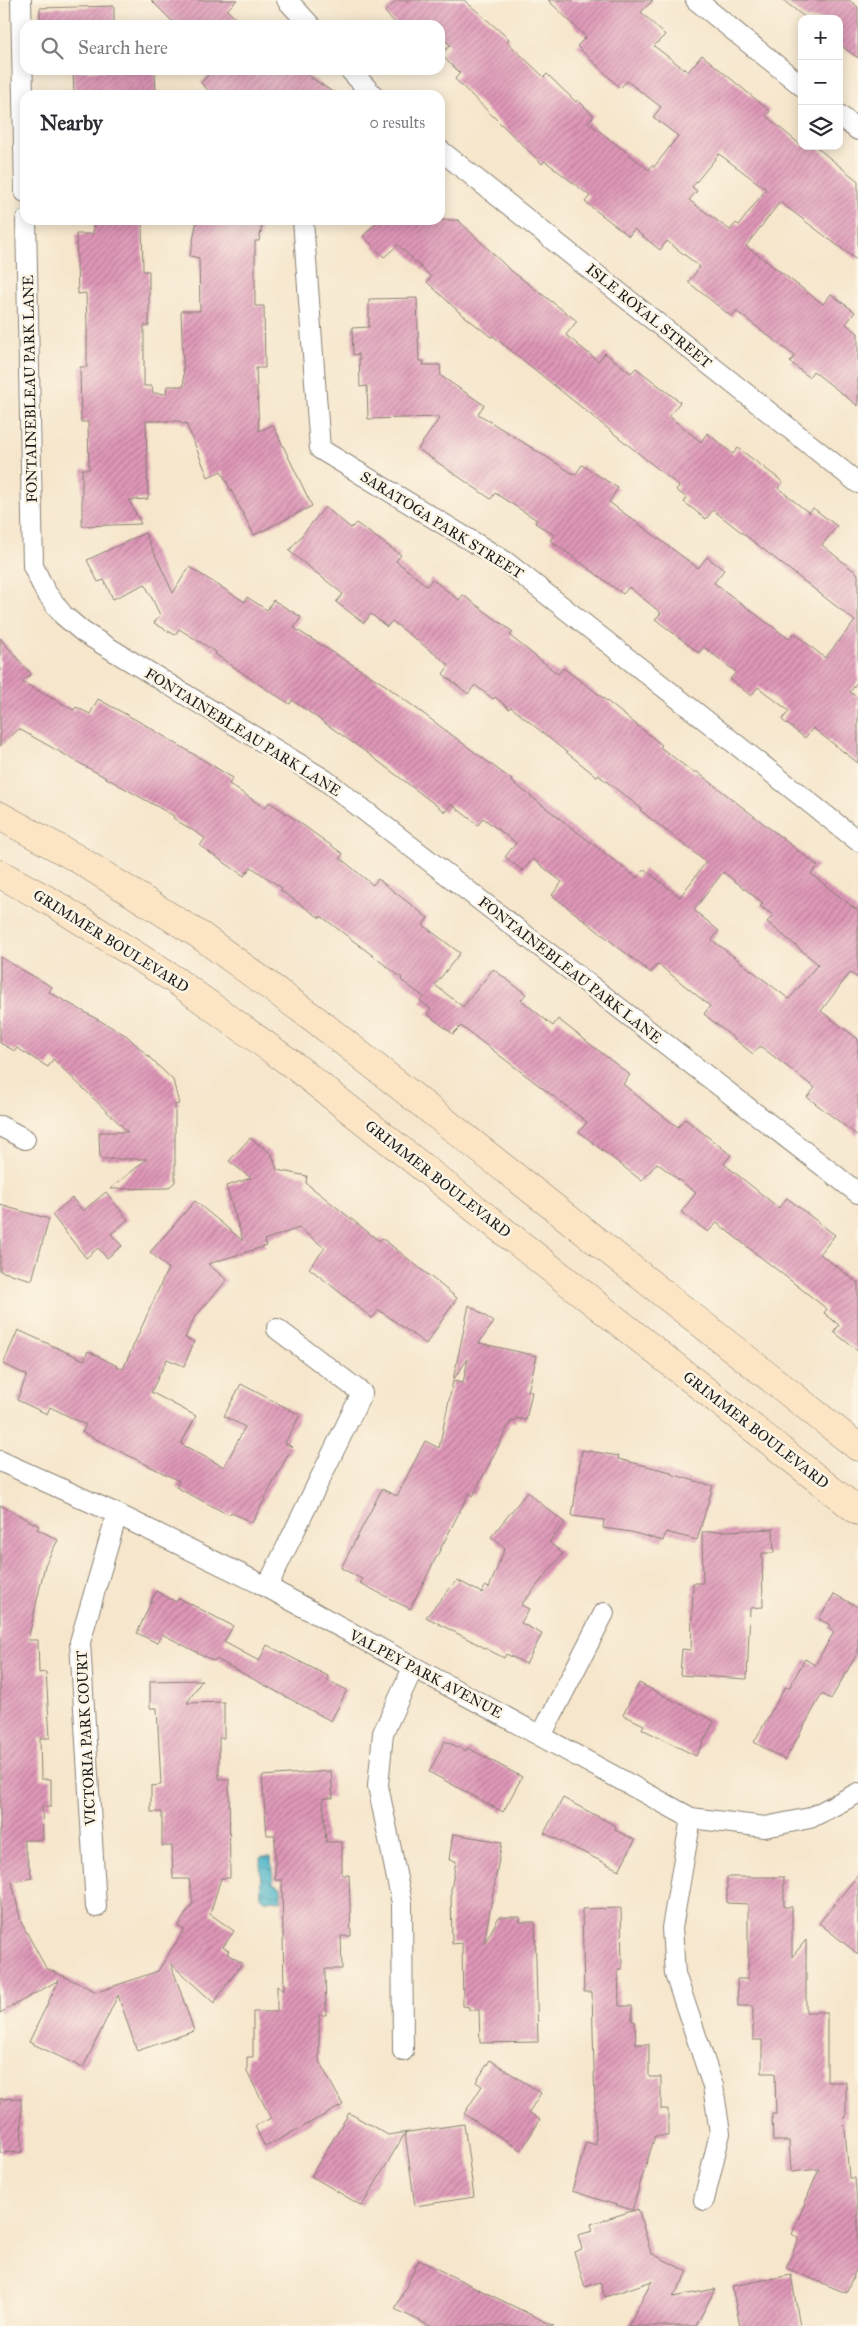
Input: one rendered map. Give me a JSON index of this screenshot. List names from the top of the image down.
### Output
{
  "streets": {
    "main road": ["GRIMMER BOULEVARD"],
    "street": [
      "ISLE ROYAL STREET",
      "FONTAINEBLEAU PARK LANE",
      "SARATOGA PARK STREET",
      "VALPEY PARK AVENUE",
      "VICTORIA PARK COURT"
    ]
  },
  "crossings": [
    ["VALPEY PARK AVENUE", "VICTORIA PARK COURT"]
  ],
  "page": {
    "map_buttons": ["+", "−"],
    "search": "Search here",
    "heading": ["Nearby", "0 results"]
  }
}
